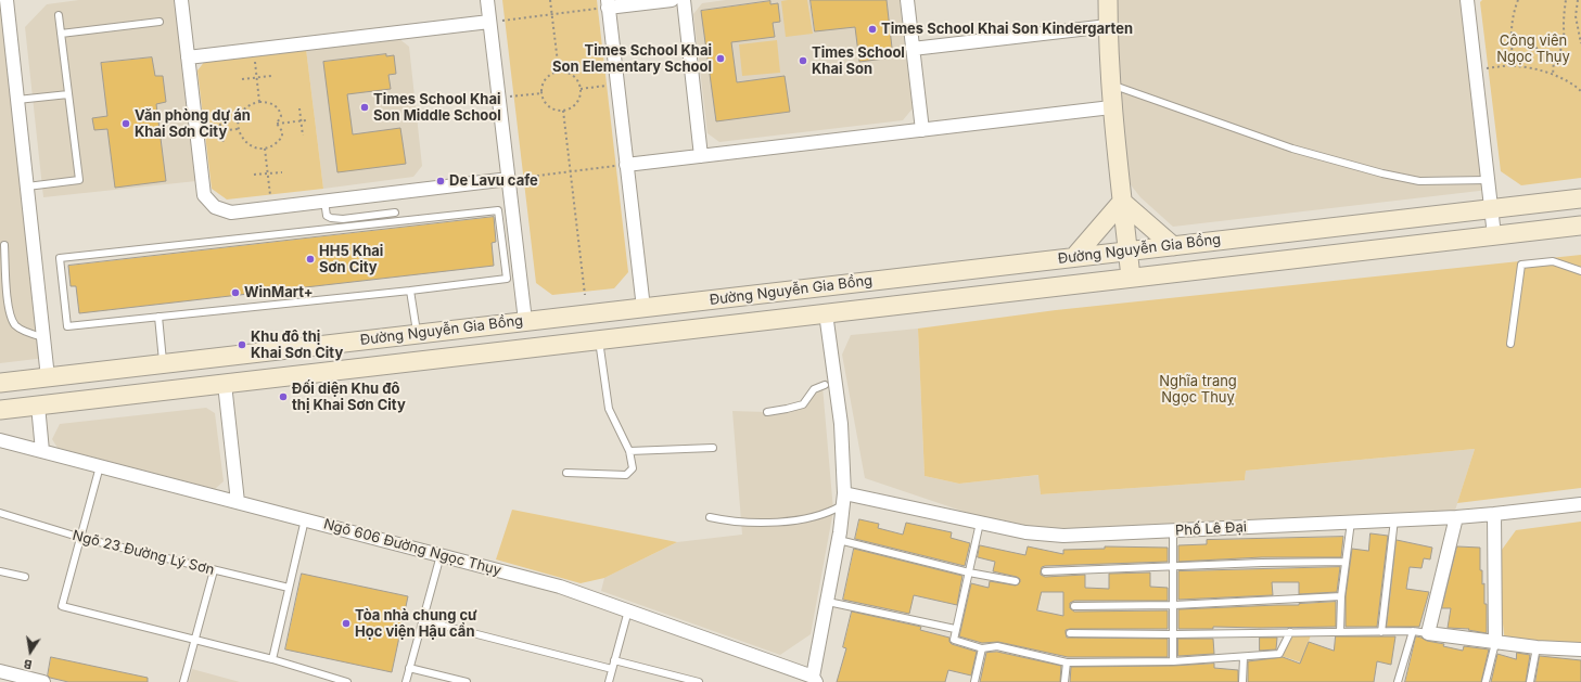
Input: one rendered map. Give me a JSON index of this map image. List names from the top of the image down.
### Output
{
  "streets": {
    "main road": ["Đường Nguyễn Gia Bồng"],
    "street": ["Phố Lê Đại", "Ngõ 606 Đường Ngọc Thụy"],
    "lane": ["Ngõ 23 Đường Lý Sơn"]
  },
  "parks": ["Công viên Ngọc Thụy", "Nghĩa trang Ngọc Thuỵ"],
  "places": [
    "Times School Khai Son Kindergarten",
    "Times School Khai Son Elementary School",
    "Times School Khai Son",
    "Times School Khai Son Middle School",
    "Văn phòng dự án Khai Sơn City",
    "De Lavu cafe",
    "HH5 Khai Sơn City",
    "WinMart+",
    "Khu đô thị Khai Sơn City",
    "Đối diện Khu đô thị Khai Sơn City",
    "Tòa nhà chung cư Học viện Hậu cần"
  ],
  "north": "bottom"
}
